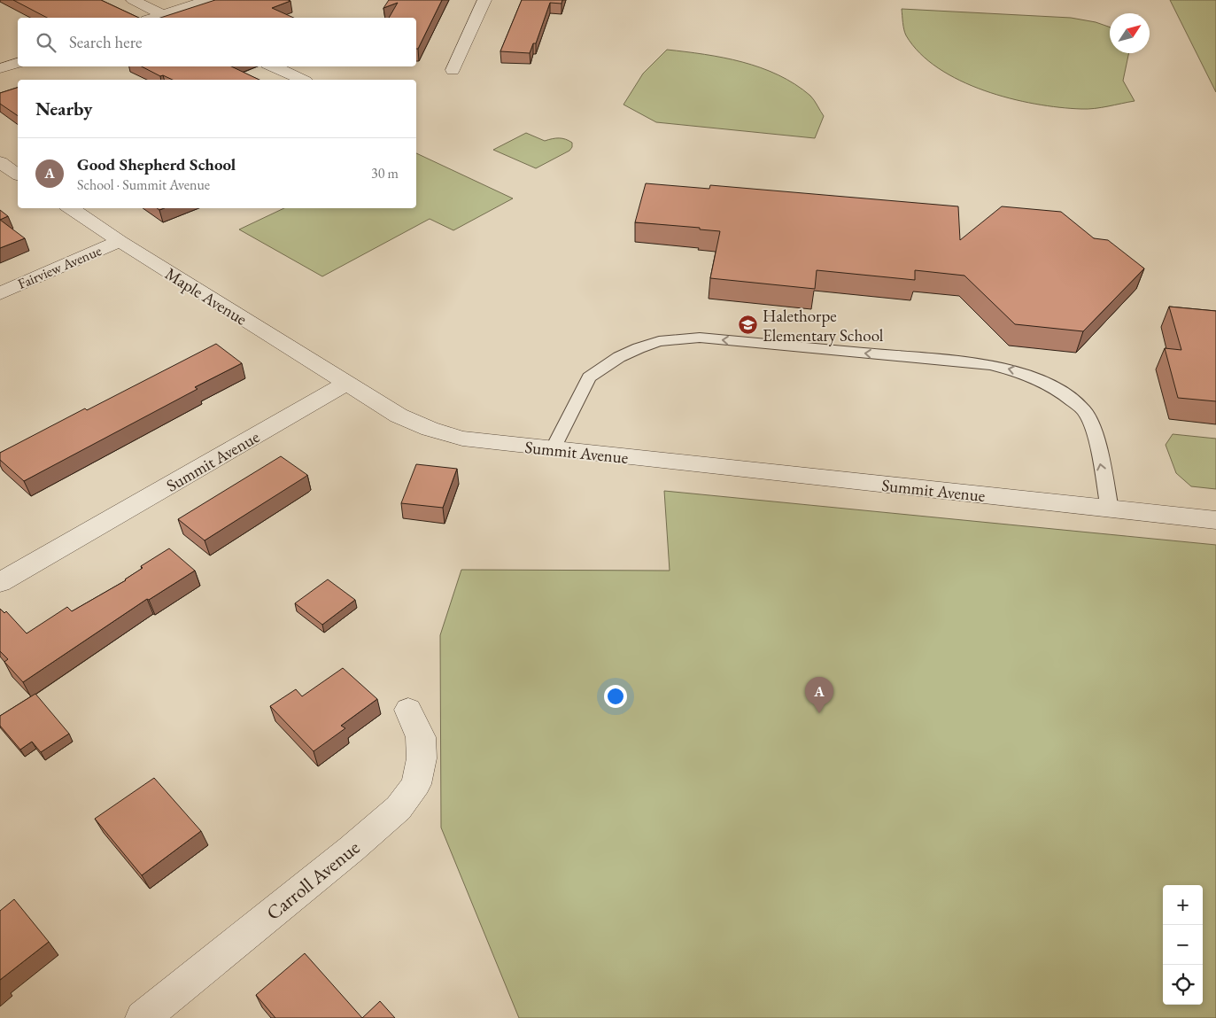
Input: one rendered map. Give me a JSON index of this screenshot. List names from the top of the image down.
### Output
{
  "streets": {
    "street": [
      "Fairview Avenue",
      "Maple Avenue",
      "Summit Avenue",
      "Carroll Avenue"
    ]
  },
  "crossings": [
    ["Fairview Avenue", "Maple Avenue"],
    ["Maple Avenue", "Summit Avenue"]
  ],
  "places": {
    "school or university": ["Halethorpe Elementary School"]
  },
  "north": "top right",
  "page": {
    "search": "Search here",
    "heading": "Nearby",
    "list": [
      {
        "mark": "A",
        "name": "Good Shepherd School",
        "note": "School · Summit Avenue",
        "value": "30 m"
      }
    ],
    "pins": "A",
    "map_buttons": ["+", "−"]
  }
}
